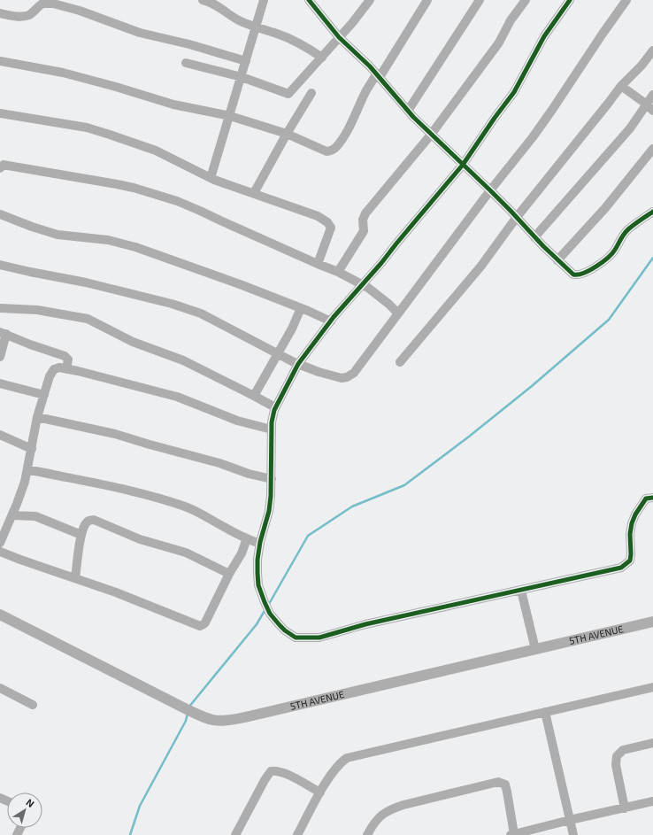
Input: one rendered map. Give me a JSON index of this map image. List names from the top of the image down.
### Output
{
  "streets": {
    "street": ["5TH AVENUE"]
  },
  "north": "top right"
}
